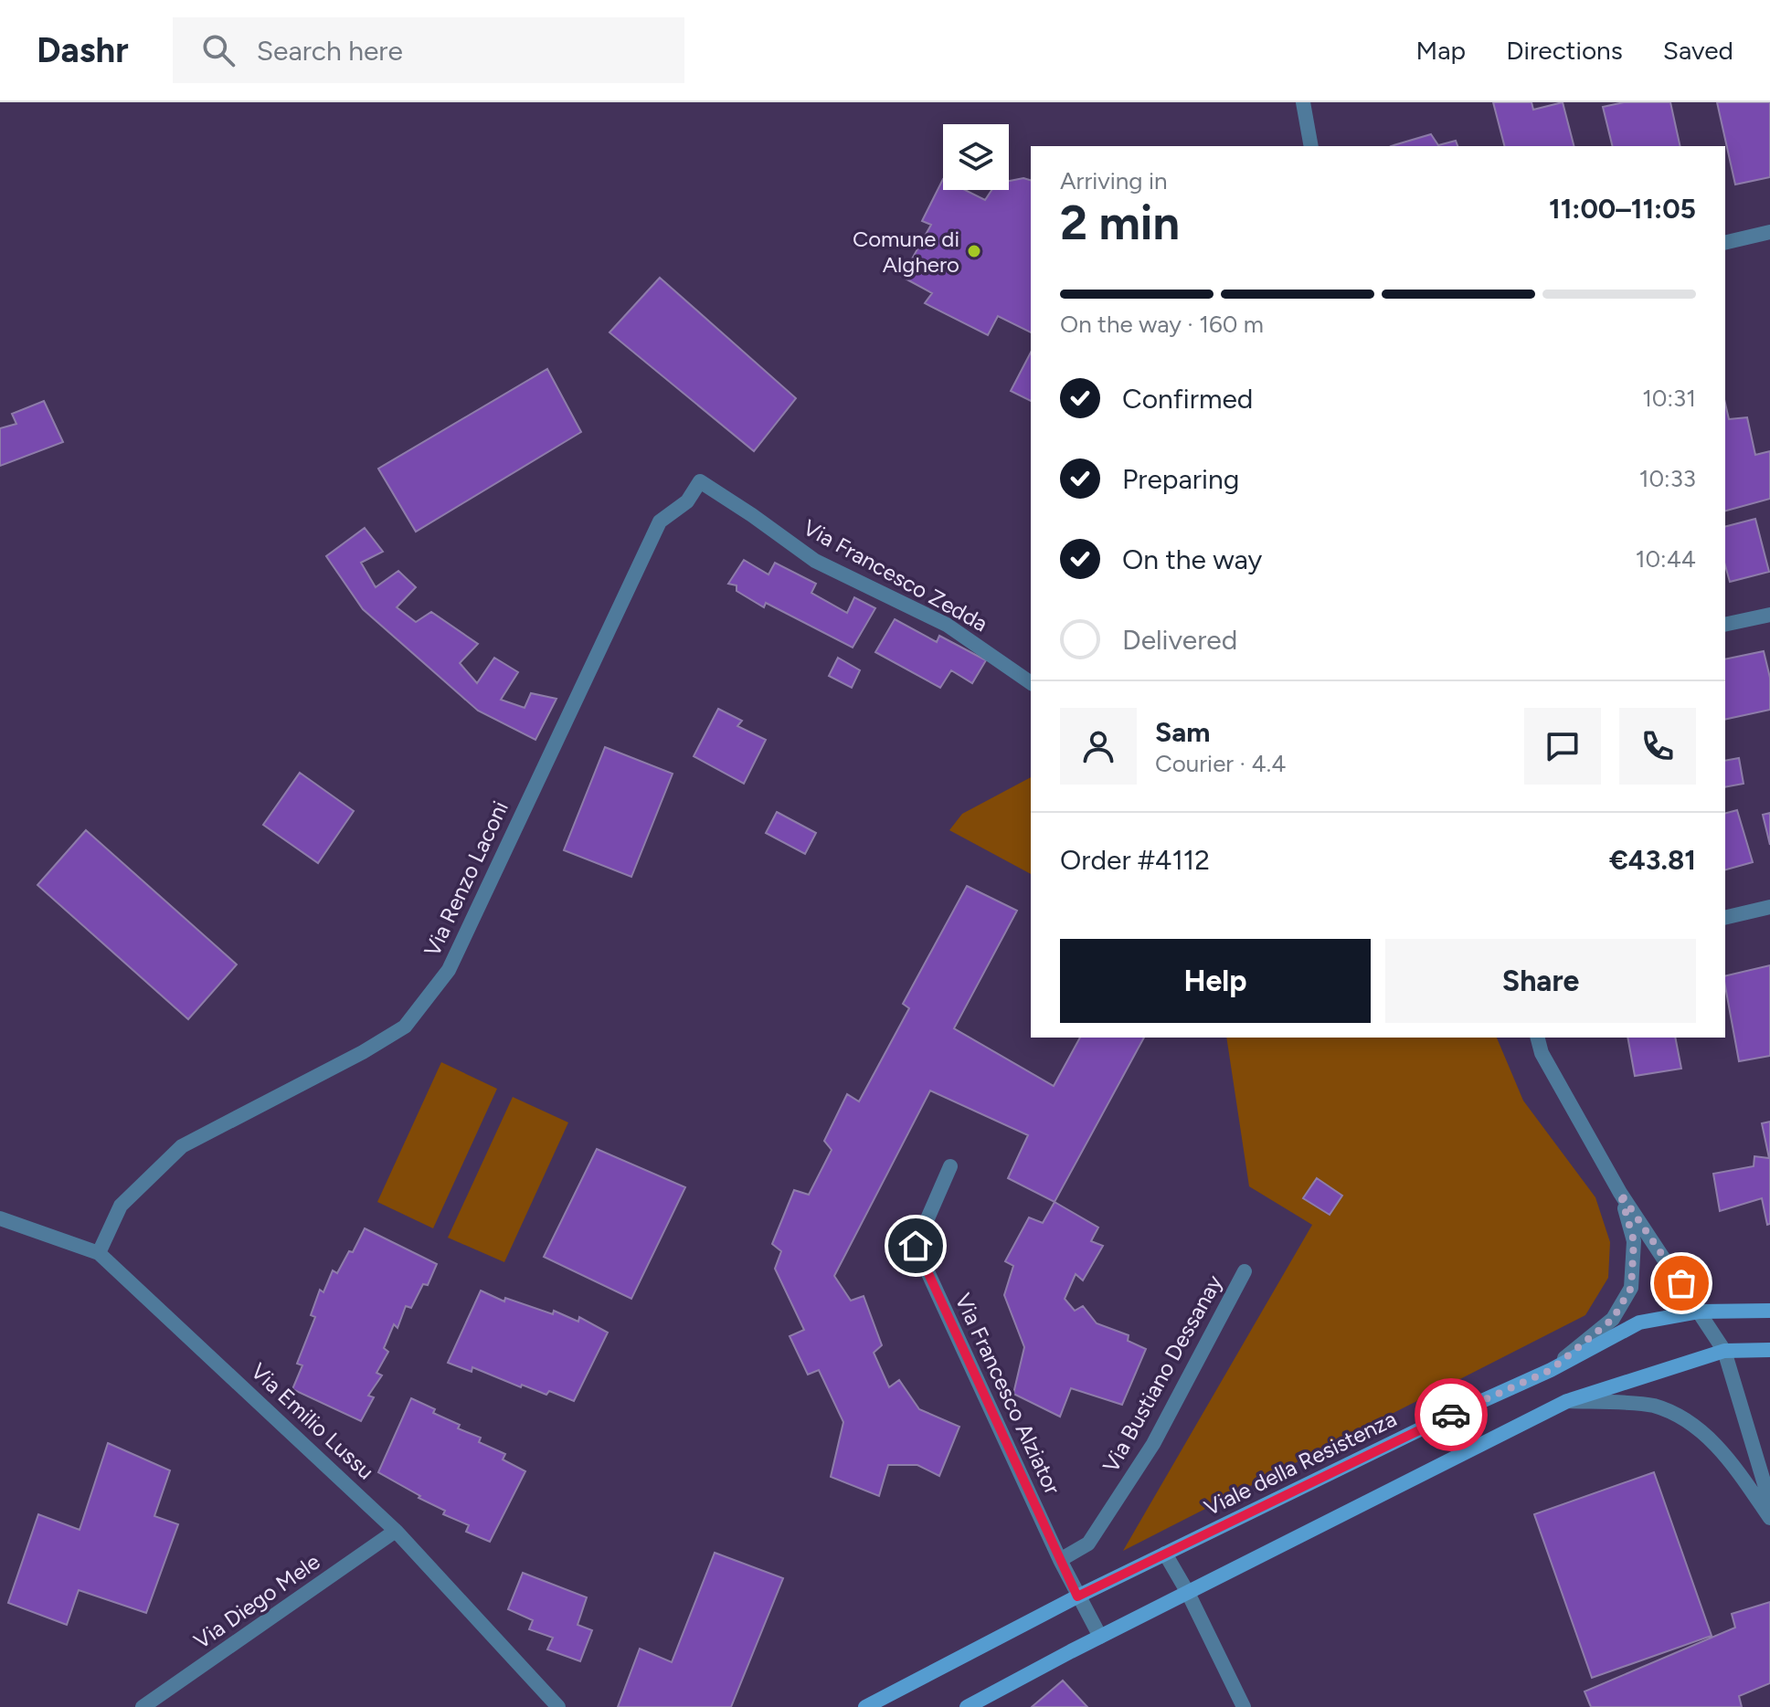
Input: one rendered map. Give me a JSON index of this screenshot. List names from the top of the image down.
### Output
{
  "streets": {
    "main road": ["Viale della Resistenza"],
    "street": [
      "Via Francesco Zedda",
      "Via Renzo Laconi",
      "Via Bustiano Dessanay",
      "Via Francesco Alziator",
      "Via Emilio Lussu",
      "Via Diego Mele"
    ]
  },
  "crossings": [
    ["Via Francesco Zedda", "Via Renzo Laconi"],
    ["Via Renzo Laconi", "Via Emilio Lussu"],
    ["Via Bustiano Dessanay", "Via Francesco Alziator"],
    ["Via Francesco Alziator", "Viale della Resistenza"],
    ["Via Emilio Lussu", "Via Diego Mele"]
  ],
  "places": ["Comune di Alghero"],
  "page": {
    "header": "Dashr",
    "search": "Search here",
    "nav": ["Map", "Directions", "Saved"],
    "heading": ["2 min", "Arriving in", "11:00–11:05"],
    "panel": [
      "Sam",
      "Courier · 4.4",
      "Order #4112",
      "€43.81"
    ],
    "bar": "On the way · 160 m",
    "list": [
      ["Confirmed", "10:31"],
      ["Preparing", "10:33"],
      ["On the way", "10:44"],
      "Delivered"
    ],
    "buttons": ["Help", "Share"]
  }
}
